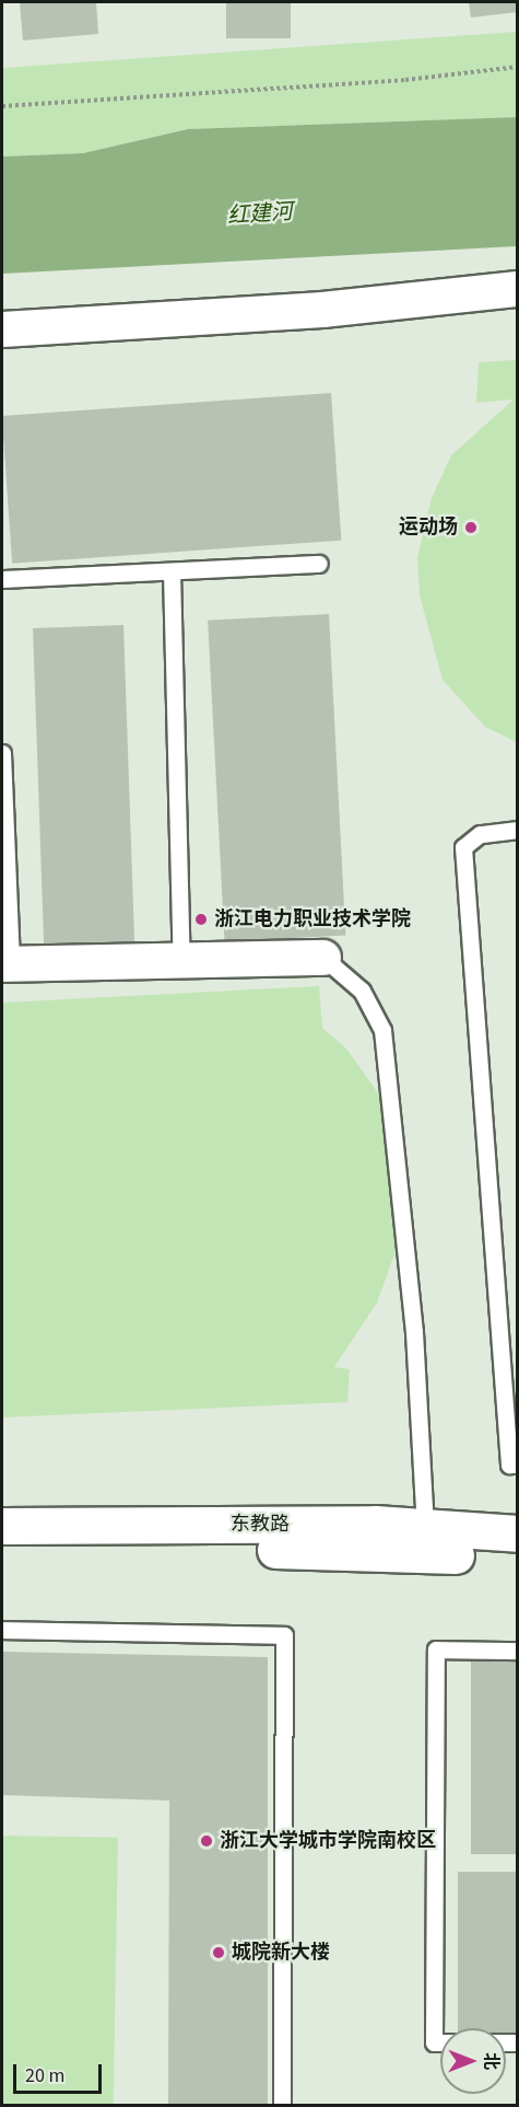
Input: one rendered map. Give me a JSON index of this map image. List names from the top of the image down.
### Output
{
  "streets": {
    "street": ["东教路"]
  },
  "water": ["红建河"],
  "places": [
    "运动场",
    "浙江电力职业技术学院",
    "浙江大学城市学院南校区",
    "城院新大楼"
  ],
  "scale_bar": "20 m",
  "north": "right"
}
